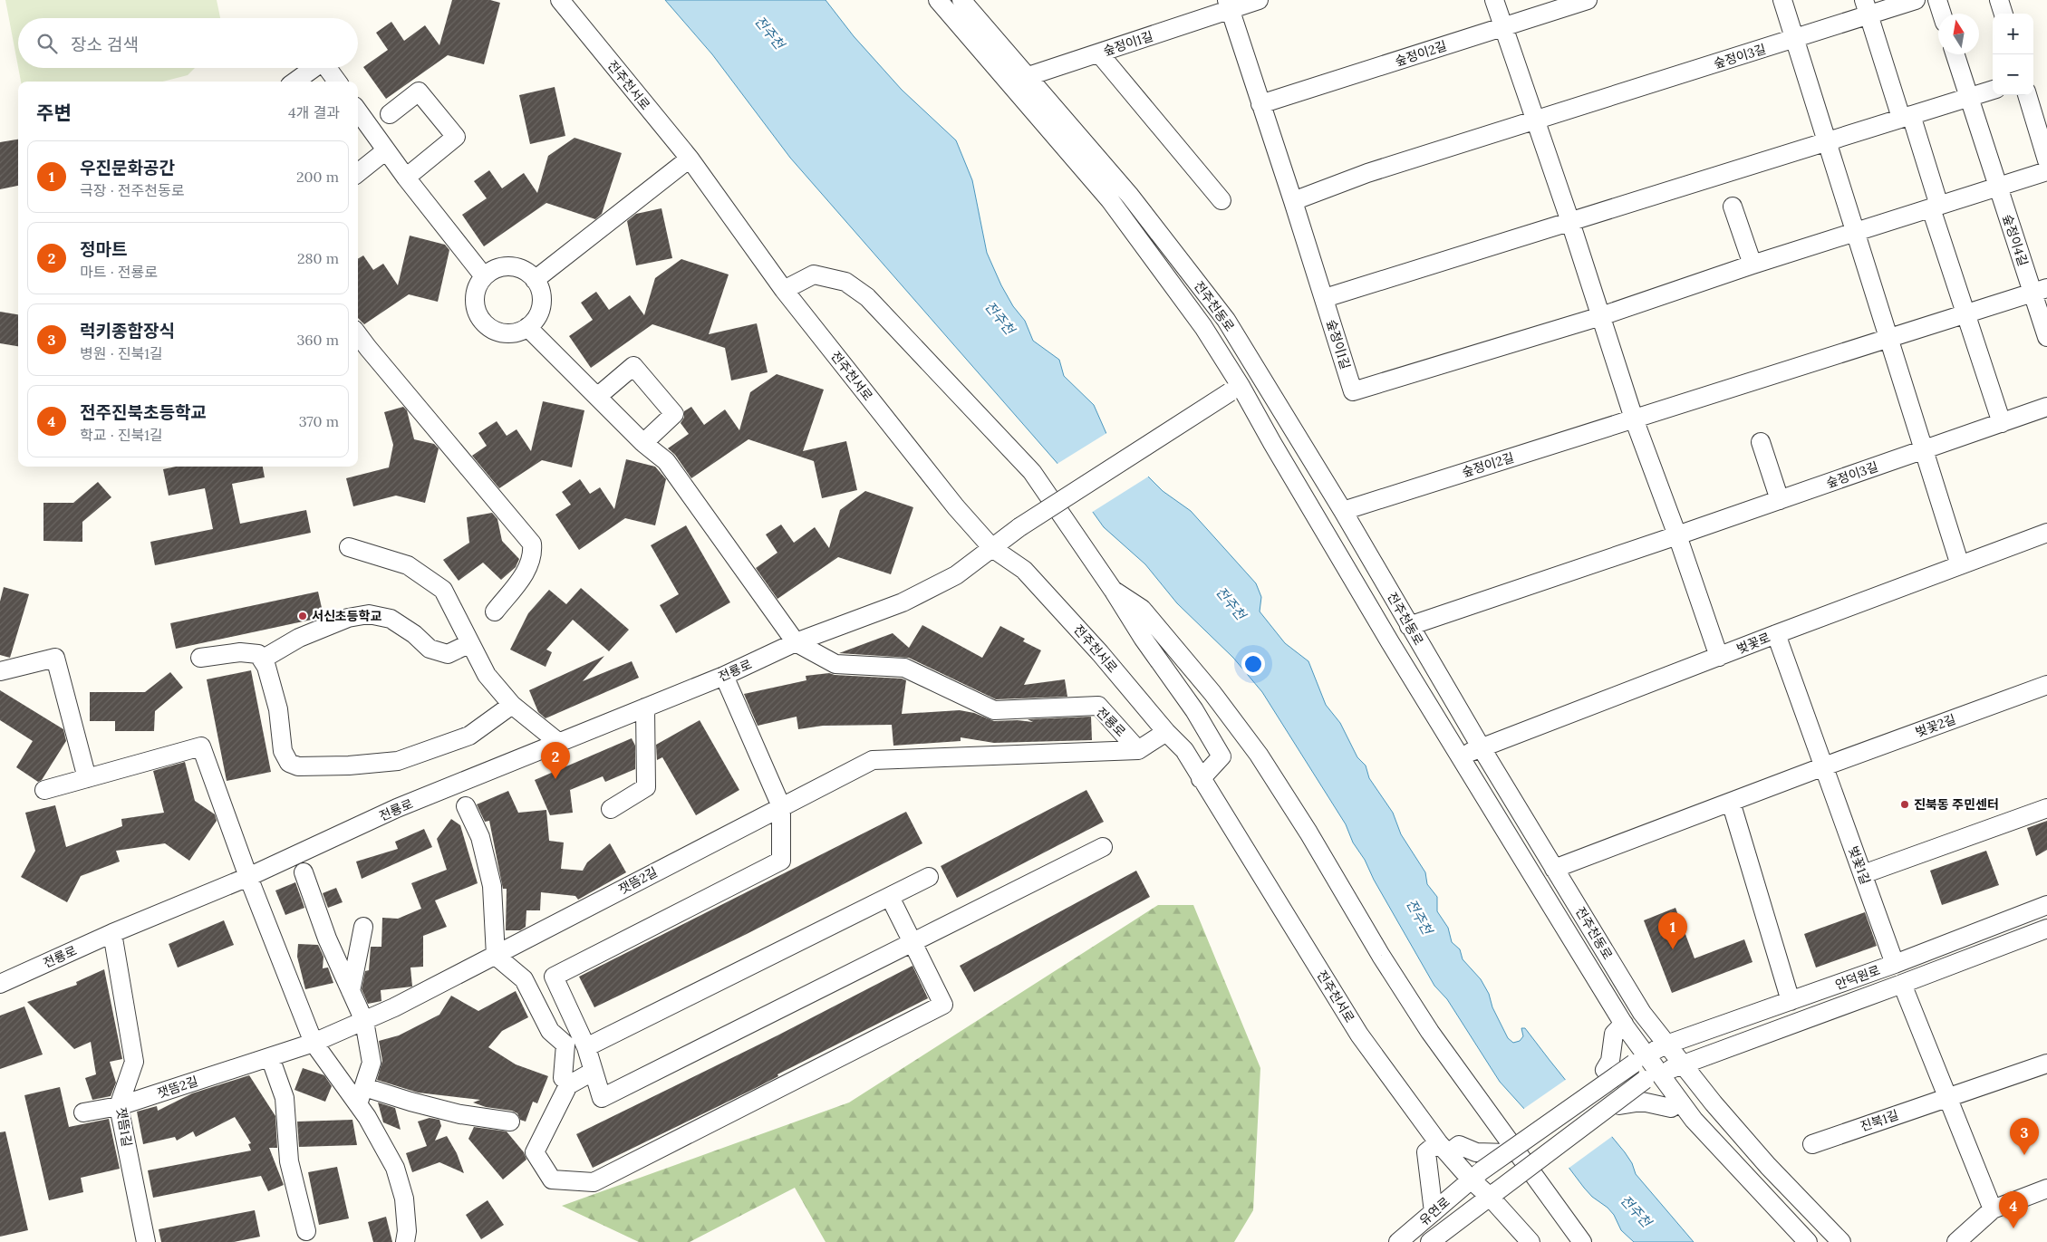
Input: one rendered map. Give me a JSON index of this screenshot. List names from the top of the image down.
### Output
{
  "streets": {
    "street": [
      "숲정이1길",
      "숲정이2길",
      "숲정이3길",
      "전주천서로",
      "숲정이4길",
      "전주천동로",
      "벚꽃로",
      "전룡로",
      "벚꽃2길",
      "벚꽃1길",
      "잿뜸2길",
      "안덕원로",
      "진북1길",
      "잿뜸1길",
      "유연로"
    ]
  },
  "crossings": [
    ["숲정이1길", "숲정이2길"],
    ["숲정이1길", "전주천동로"],
    ["숲정이2길", "전주천동로"],
    ["전주천서로", "전룡로"],
    ["전주천서로", "유연로"],
    ["전주천동로", "벚꽃로"],
    ["전주천동로", "전룡로"],
    ["전주천동로", "안덕원로"],
    ["벚꽃로", "벚꽃1길"],
    ["전룡로", "잿뜸1길"],
    ["벚꽃2길", "벚꽃1길"],
    ["벚꽃1길", "안덕원로"],
    ["잿뜸2길", "잿뜸1길"],
    ["안덕원로", "유연로"]
  ],
  "water": ["전주천"],
  "places": ["서신초등학교", "진북동 주민센터"],
  "north": "top",
  "page": {
    "map_buttons": ["+", "−"],
    "search": "장소 검색",
    "heading": ["주변", "4개 결과"],
    "list": [
      {
        "mark": "1",
        "name": "우진문화공간",
        "note": "극장 · 전주천동로",
        "value": "200 m"
      },
      {
        "mark": "2",
        "name": "정마트",
        "note": "마트 · 전룡로",
        "value": "280 m"
      },
      {
        "mark": "3",
        "name": "럭키종합장식",
        "note": "병원 · 진북1길",
        "value": "360 m"
      },
      {
        "mark": "4",
        "name": "전주진북초등학교",
        "note": "학교 · 진북1길",
        "value": "370 m"
      }
    ],
    "pins": [
      "2",
      "1",
      "3",
      "4"
    ]
  }
}
